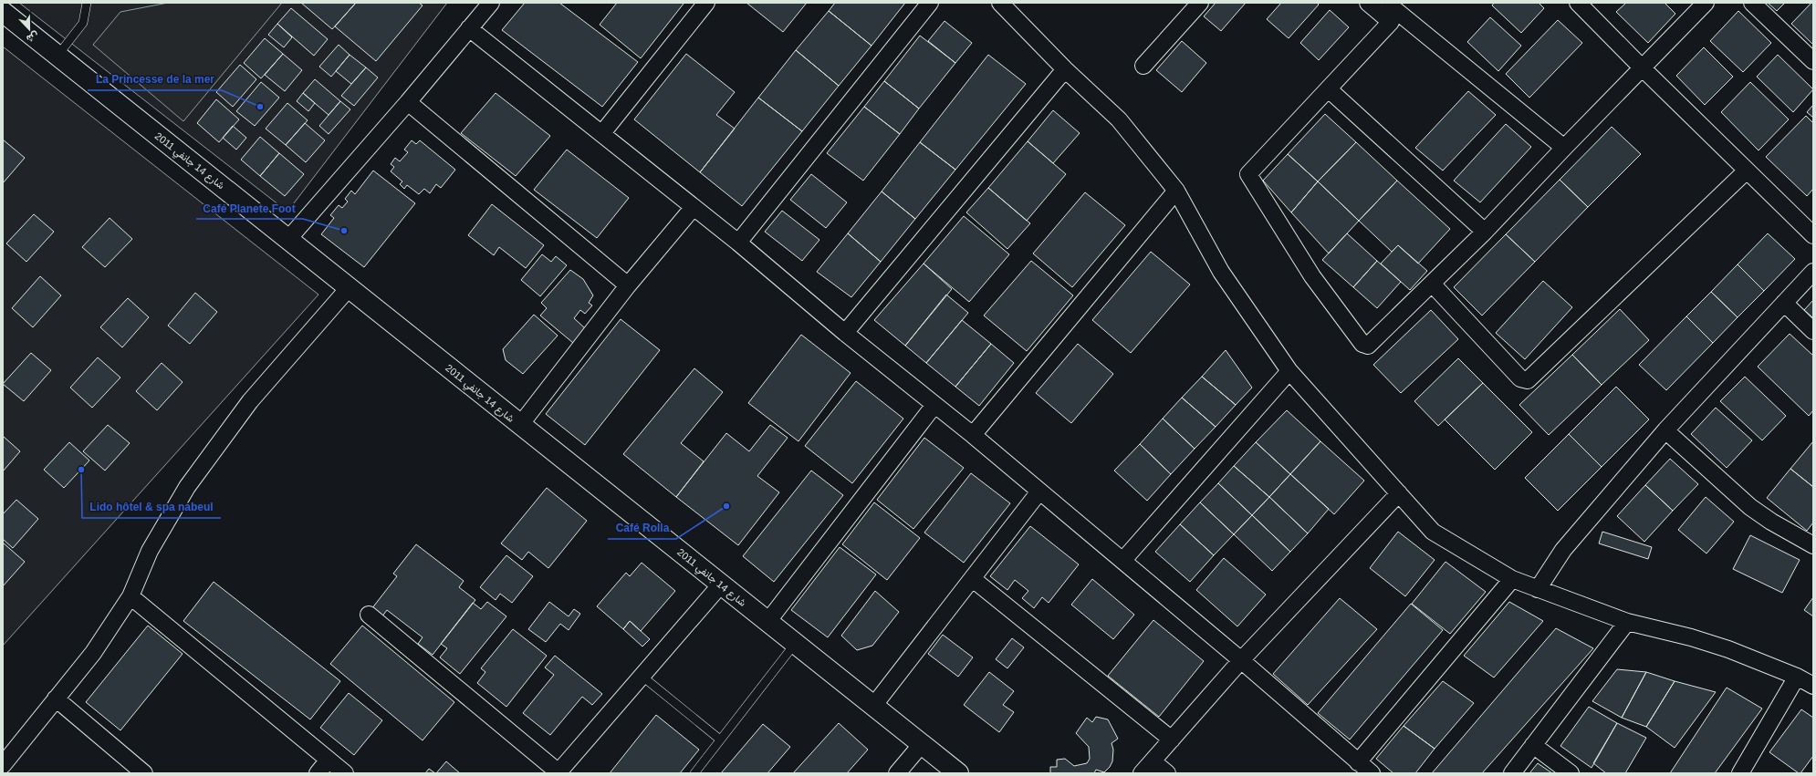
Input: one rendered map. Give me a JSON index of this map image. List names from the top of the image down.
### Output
{
  "streets": {
    "street": ["شارع 14 جانفي 2011"]
  },
  "places": [
    "La Princesse de la mer",
    "Café Planete Foot",
    "Lido hôtel & spa nabeul",
    "Café Rolla"
  ],
  "north": "bottom"
}
